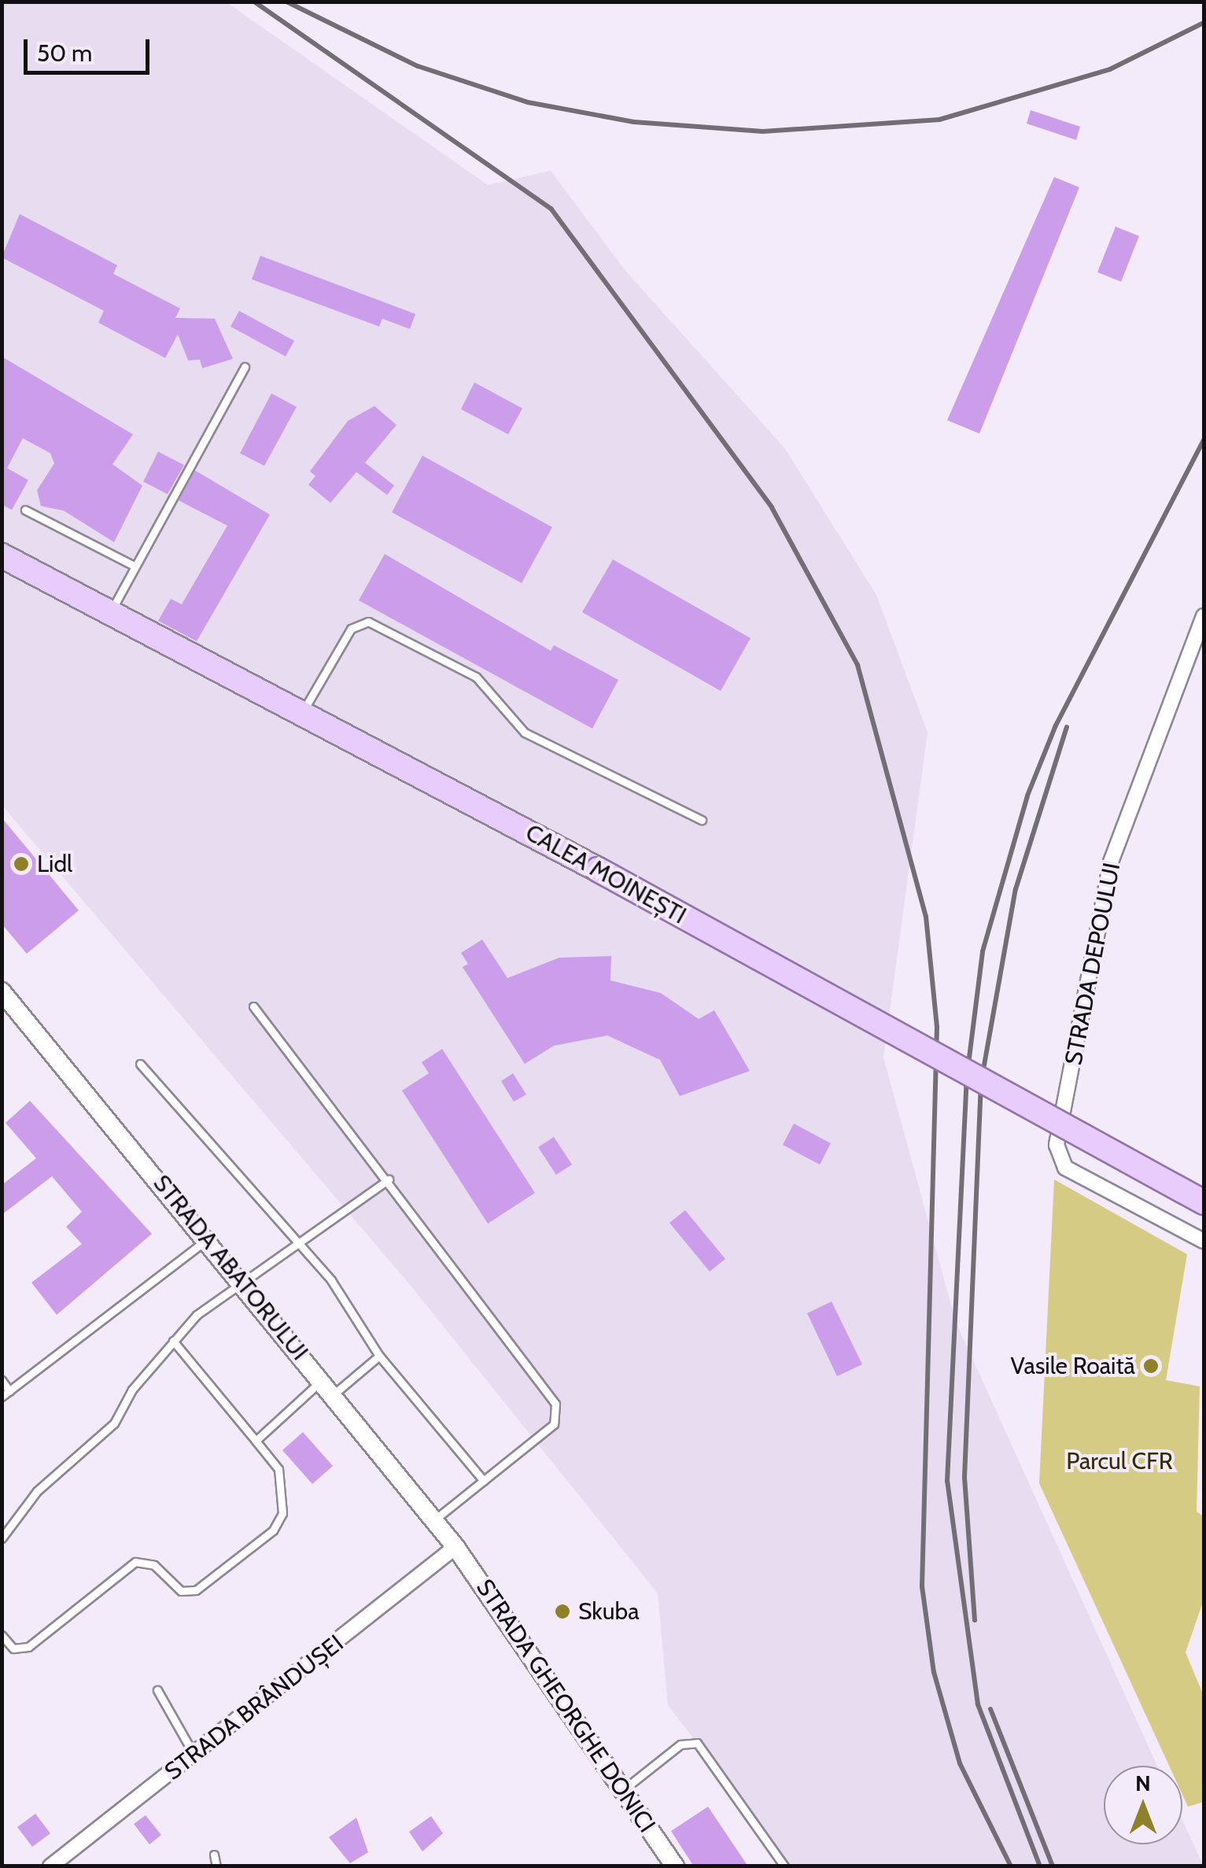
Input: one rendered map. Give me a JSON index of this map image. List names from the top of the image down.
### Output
{
  "streets": {
    "main road": ["CALEA MOINEȘTI"],
    "street": [
      "STRADA DEPOULUI",
      "STRADA ABATORULUI",
      "STRADA GHEORGHE DONICI",
      "STRADA BRÂNDUȘEI"
    ]
  },
  "crossings": [
    ["STRADA ABATORULUI", "STRADA GHEORGHE DONICI"],
    ["STRADA ABATORULUI", "STRADA BRÂNDUȘEI"],
    ["STRADA GHEORGHE DONICI", "STRADA BRÂNDUȘEI"]
  ],
  "parks": ["Parcul CFR"],
  "places": ["Lidl", "Vasile Roaită", "Skuba"],
  "scale_bar": "50 m",
  "north": "top"
}
